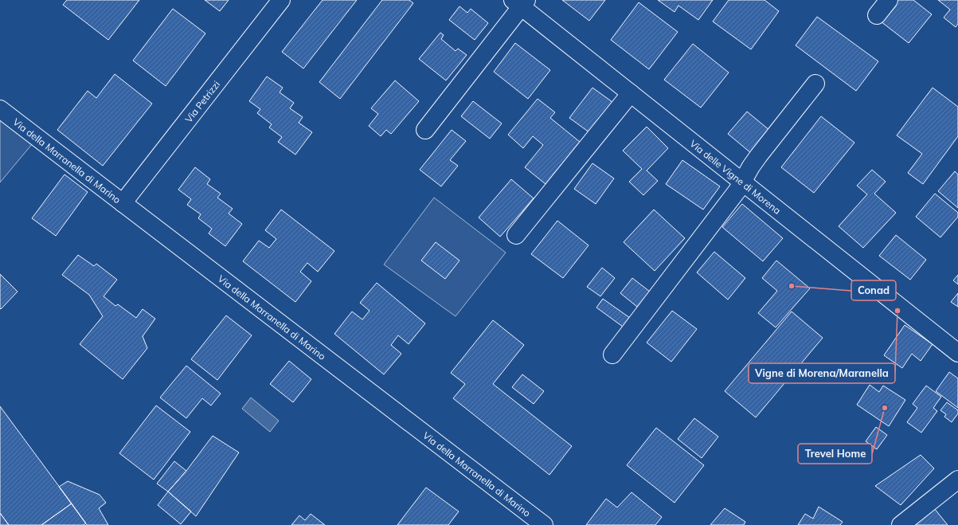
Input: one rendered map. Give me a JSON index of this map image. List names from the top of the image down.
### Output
{
  "streets": {
    "street": ["Via Petrizzi", "Via della Marranella di Marino", "Via delle Vigne di Morena"]
  },
  "crossings": [
    ["Via Petrizzi", "Via della Marranella di Marino"]
  ],
  "places": ["Conad", "Vigne di Morena/Maranella", "Trevel Home"]
}
